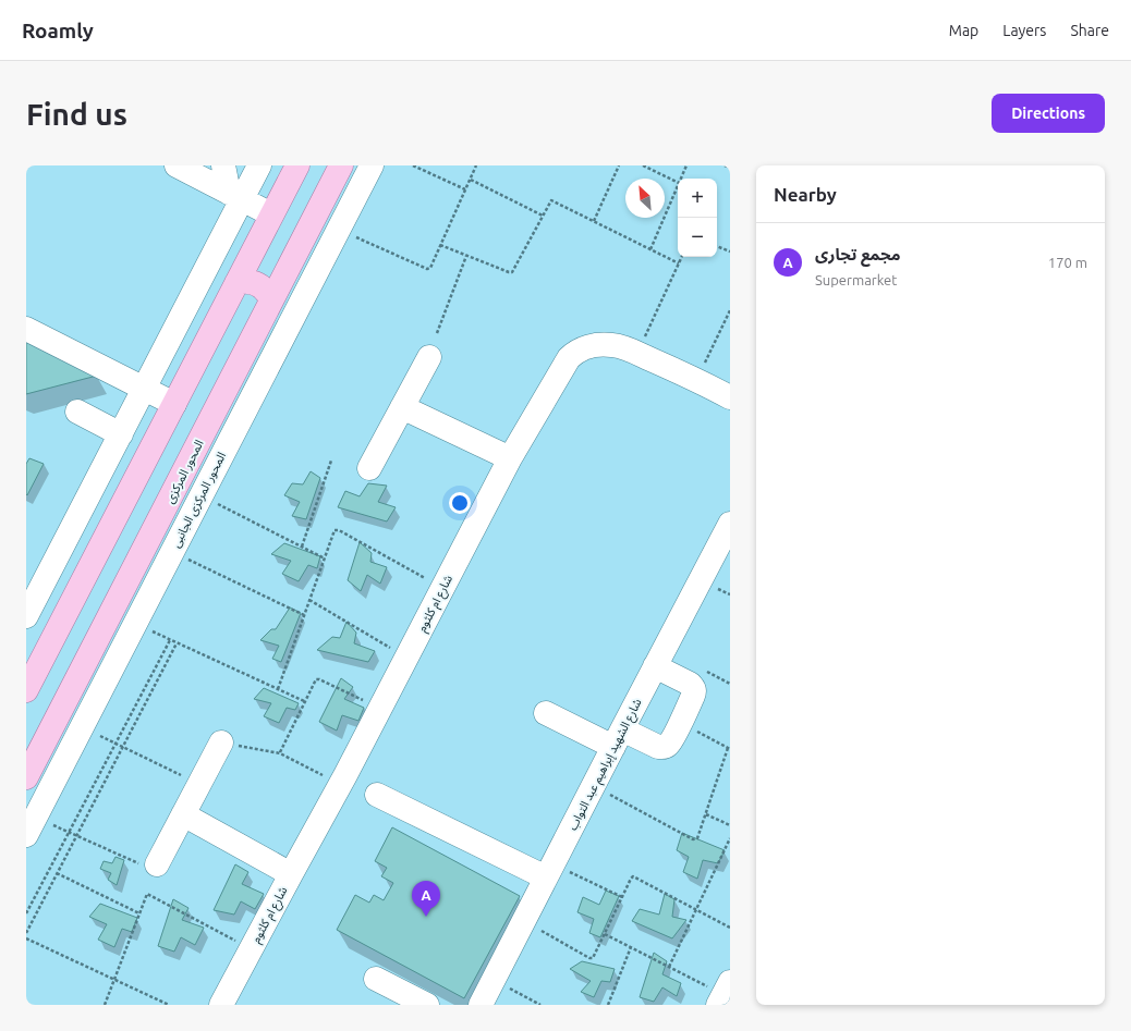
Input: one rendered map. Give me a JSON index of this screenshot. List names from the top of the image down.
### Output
{
  "streets": {
    "main road": ["المحور المركزى"],
    "street": ["المحور المركزى الجانبى", "شارع ام كلثوم", "شارع الشهيد إبراهيم عبد التواب"]
  },
  "north": "top left",
  "page": {
    "header": "Roamly",
    "nav": ["Map", "Layers", "Share"],
    "buttons": "Directions",
    "title": "Find us",
    "heading": "Nearby",
    "map_buttons": ["+", "−"],
    "list": [
      {
        "mark": "A",
        "name": "مجمع تجارى",
        "note": "Supermarket",
        "value": "170 m"
      }
    ],
    "pins": "A"
  }
}
